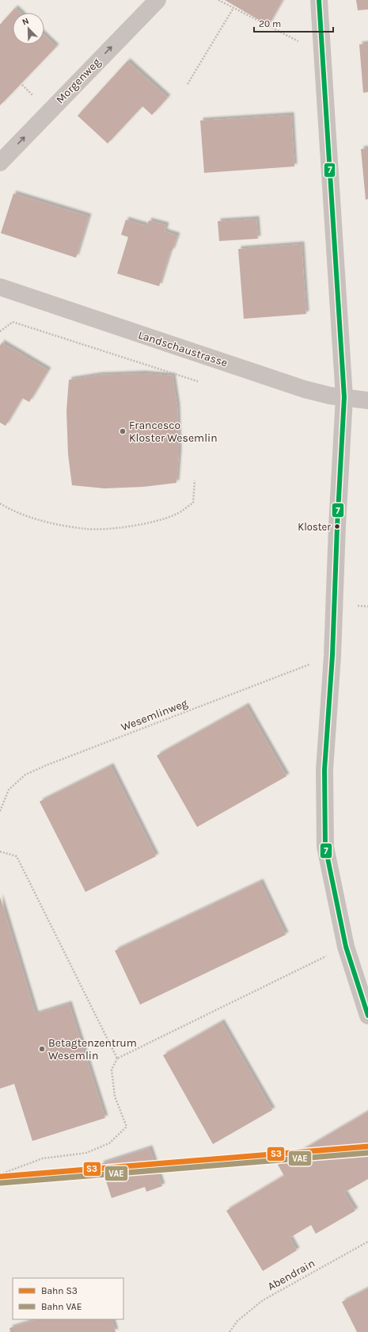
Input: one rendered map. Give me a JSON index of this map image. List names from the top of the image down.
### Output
{
  "streets": {
    "street": ["Morgenweg", "Landschaustrasse"],
    "path": ["Wesemlinweg", "Abendrain"]
  },
  "one_way": ["Morgenweg"],
  "places": ["Francesco Kloster Wesemlin", "Kloster", "Betagtenzentrum Wesemlin"],
  "lines": ["transit line 7", "rail line S3", "rail line VAE"],
  "legend": ["Bahn S3", "Bahn VAE"],
  "scale_bar": "20 m",
  "north": "top left"
}
